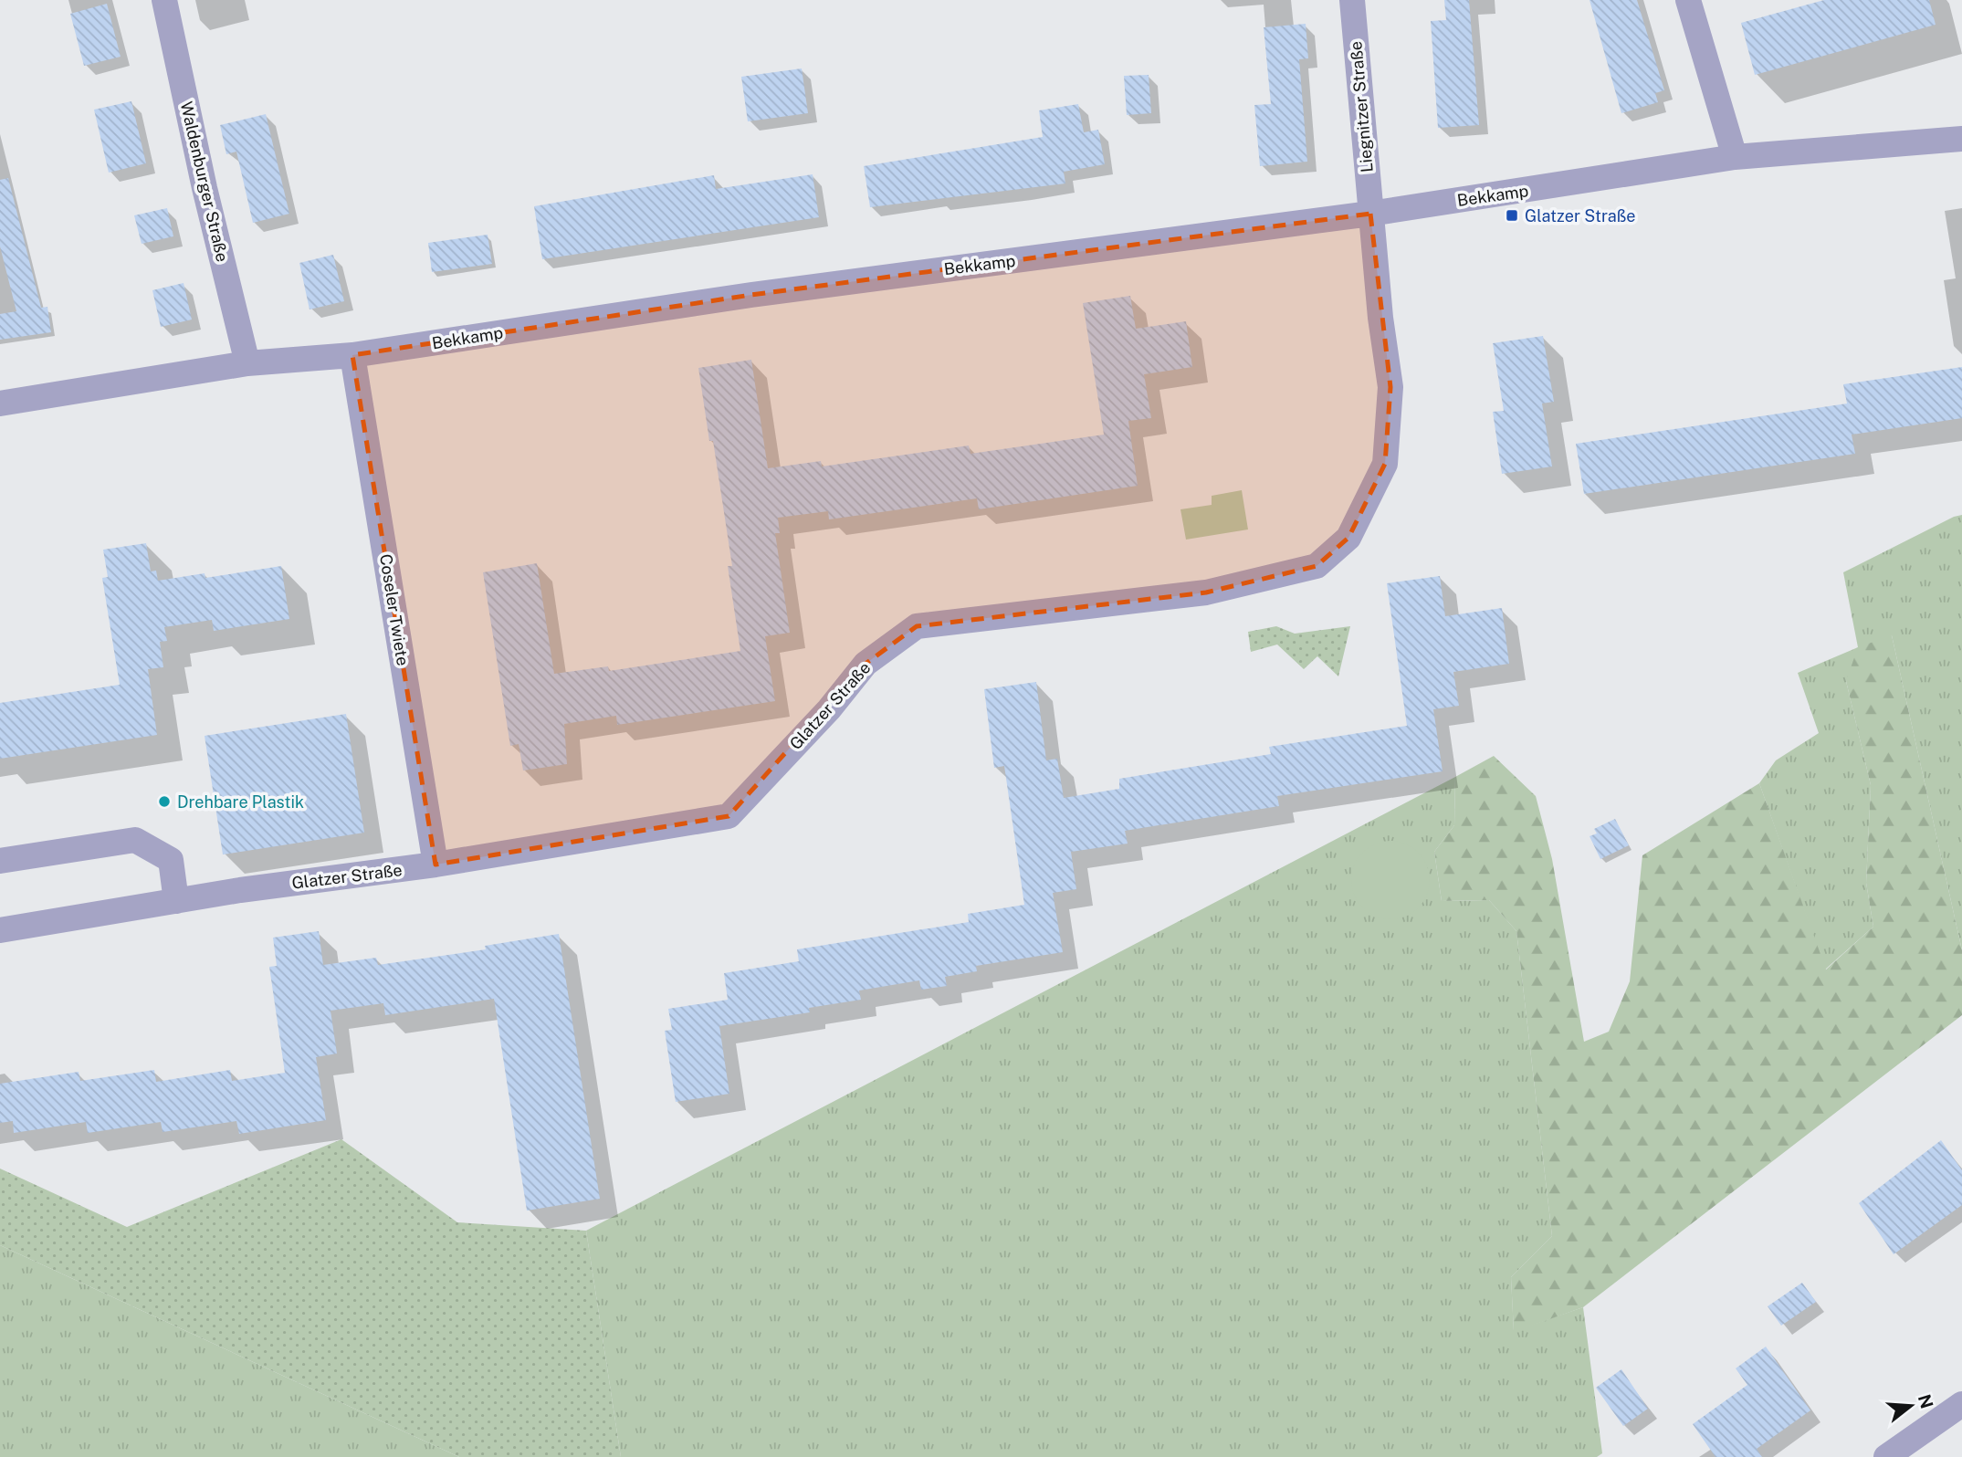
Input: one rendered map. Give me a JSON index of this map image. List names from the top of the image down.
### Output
{
  "streets": {
    "street": [
      "Liegnitzer Straße",
      "Waldenburger Straße",
      "Bekkamp",
      "Coseler Twiete",
      "Glatzer Straße"
    ]
  },
  "crossings": [
    ["Liegnitzer Straße", "Bekkamp"],
    ["Liegnitzer Straße", "Glatzer Straße"],
    ["Waldenburger Straße", "Bekkamp"],
    ["Bekkamp", "Coseler Twiete"],
    ["Bekkamp", "Glatzer Straße"],
    ["Coseler Twiete", "Glatzer Straße"]
  ],
  "places": {
    "transit": ["Glatzer Straße"],
    "other": ["Drehbare Plastik"]
  },
  "north": "right"
}
